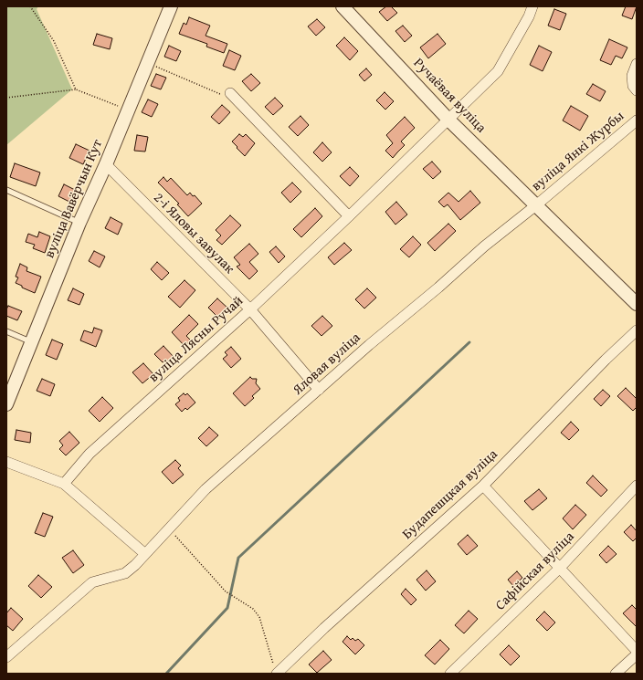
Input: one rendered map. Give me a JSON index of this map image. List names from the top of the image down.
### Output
{
  "streets": {
    "street": [
      "Ручаёвая вуліца",
      "вуліца Янкі Журбы",
      "вуліца Вавёрчын Кут",
      "2-і Яловы завулак",
      "вуліца Лясны Ручай",
      "Яловая вуліца",
      "Будапешцкая вуліца",
      "Сафійская вуліца"
    ]
  },
  "crossings": [
    ["Ручаёвая вуліца", "вуліца Янкі Журбы"],
    ["Ручаёвая вуліца", "вуліца Лясны Ручай"],
    ["Ручаёвая вуліца", "Яловая вуліца"],
    ["вуліца Янкі Журбы", "Яловая вуліца"],
    ["вуліца Вавёрчын Кут", "2-і Яловы завулак"],
    ["2-і Яловы завулак", "вуліца Лясны Ручай"],
    ["2-і Яловы завулак", "Яловая вуліца"]
  ]
}
